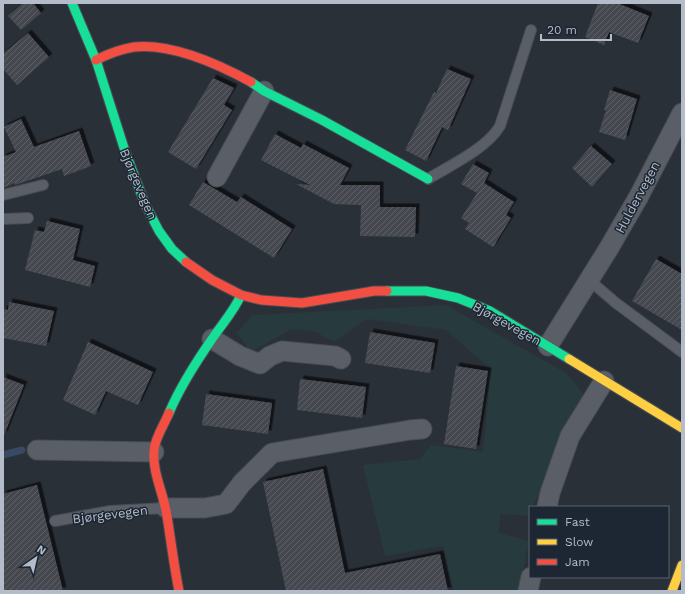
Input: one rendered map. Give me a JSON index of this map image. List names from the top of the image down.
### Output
{
  "streets": {
    "street": ["Bjørgevegen", "Huldervegen"]
  },
  "crossings": [
    ["Bjørgevegen", "Huldervegen"]
  ],
  "legend": ["Fast", "Slow", "Jam"],
  "scale_bar": "20 m",
  "north": "top right"
}
